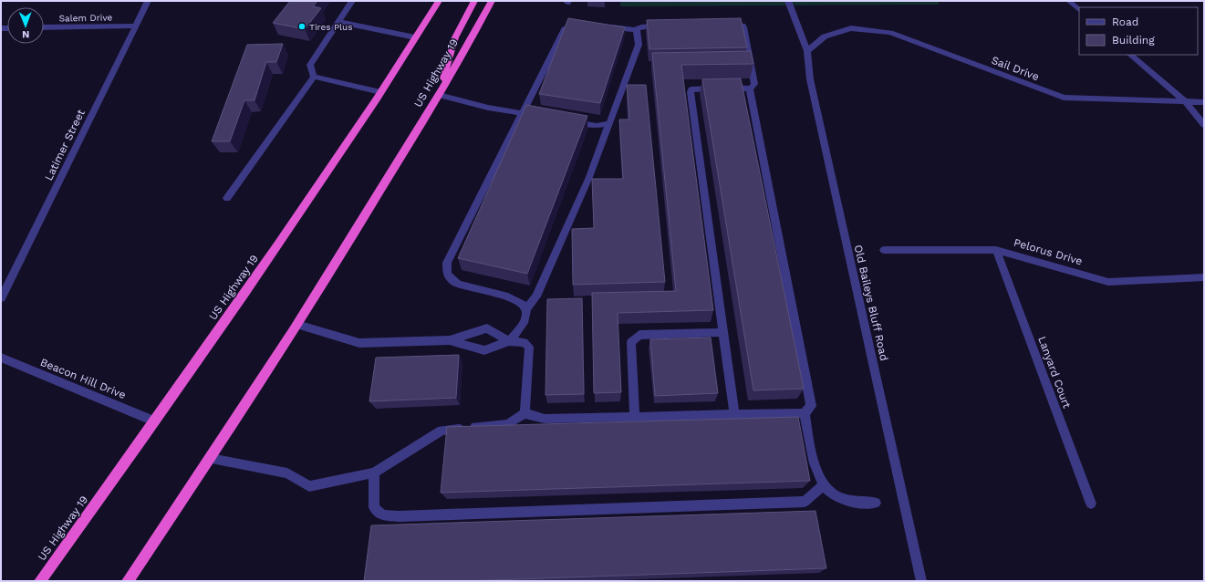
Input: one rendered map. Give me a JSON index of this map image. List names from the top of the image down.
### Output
{
  "streets": {
    "highway": ["US Highway 19"],
    "street": [
      "Salem Drive",
      "Sail Drive",
      "Latimer Street",
      "Pelorus Drive",
      "Old Baileys Bluff Road",
      "Lanyard Court",
      "Beacon Hill Drive"
    ]
  },
  "crossings": [
    ["Salem Drive", "Latimer Street"],
    ["Sail Drive", "Old Baileys Bluff Road"],
    ["US Highway 19", "Beacon Hill Drive"],
    ["Pelorus Drive", "Lanyard Court"]
  ],
  "places": ["Tires Plus"],
  "legend": ["Road", "Building"],
  "north": "bottom"
}
